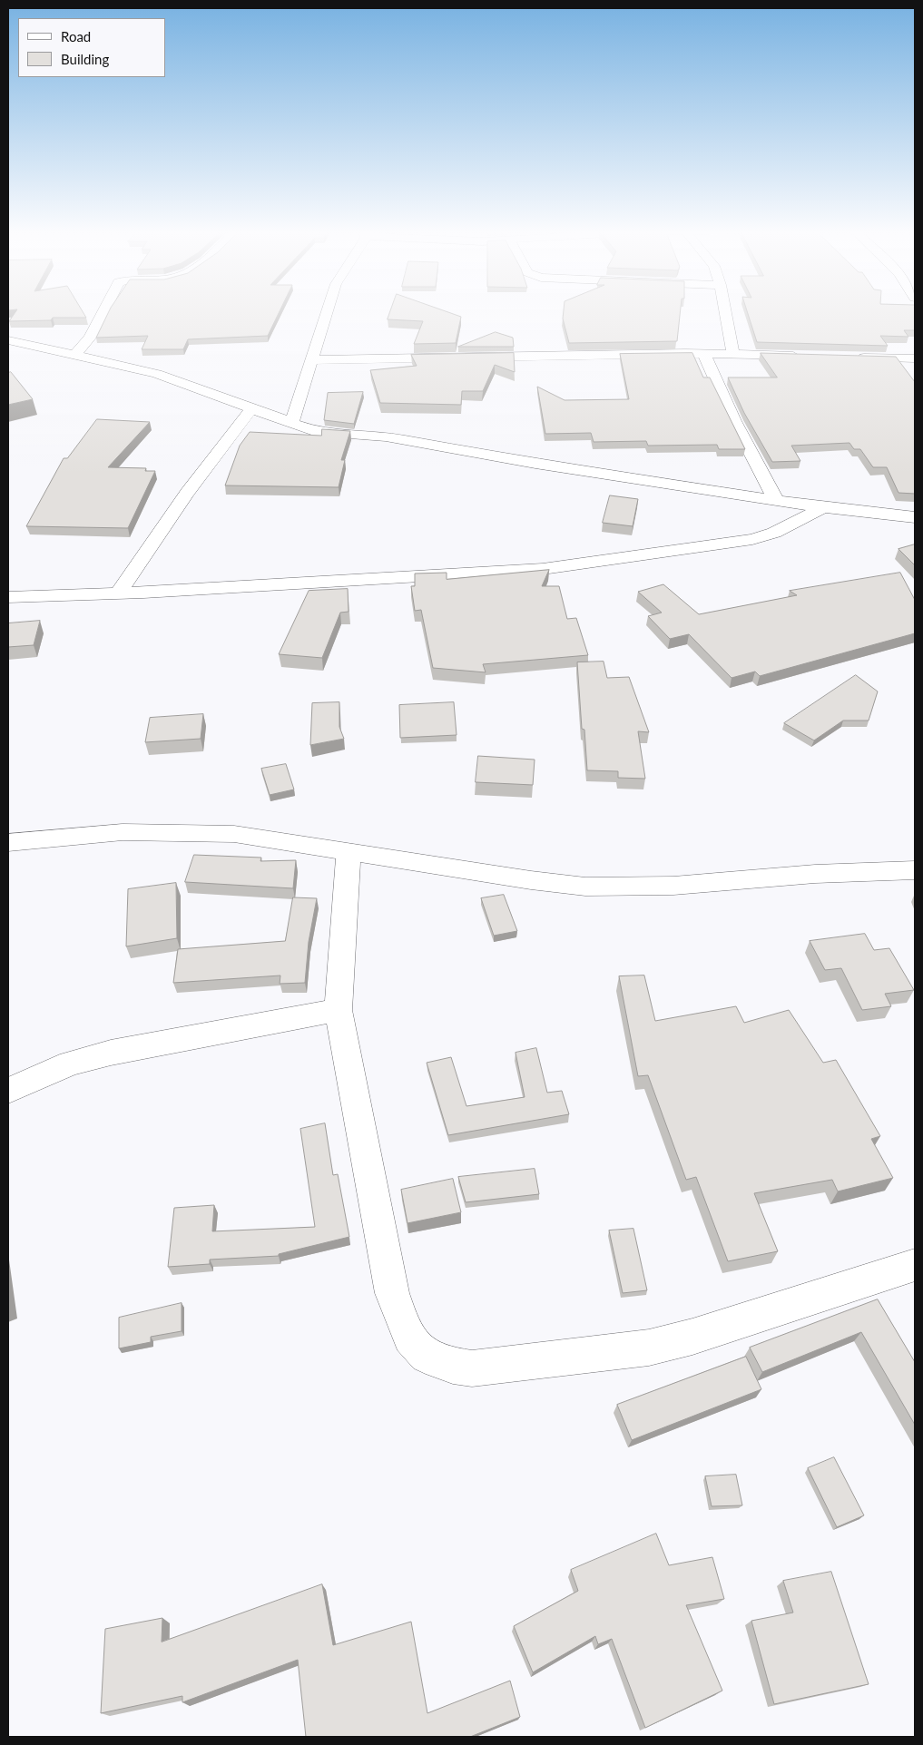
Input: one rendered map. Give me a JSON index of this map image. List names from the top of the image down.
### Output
{
  "legend": ["Road", "Building"]
}
